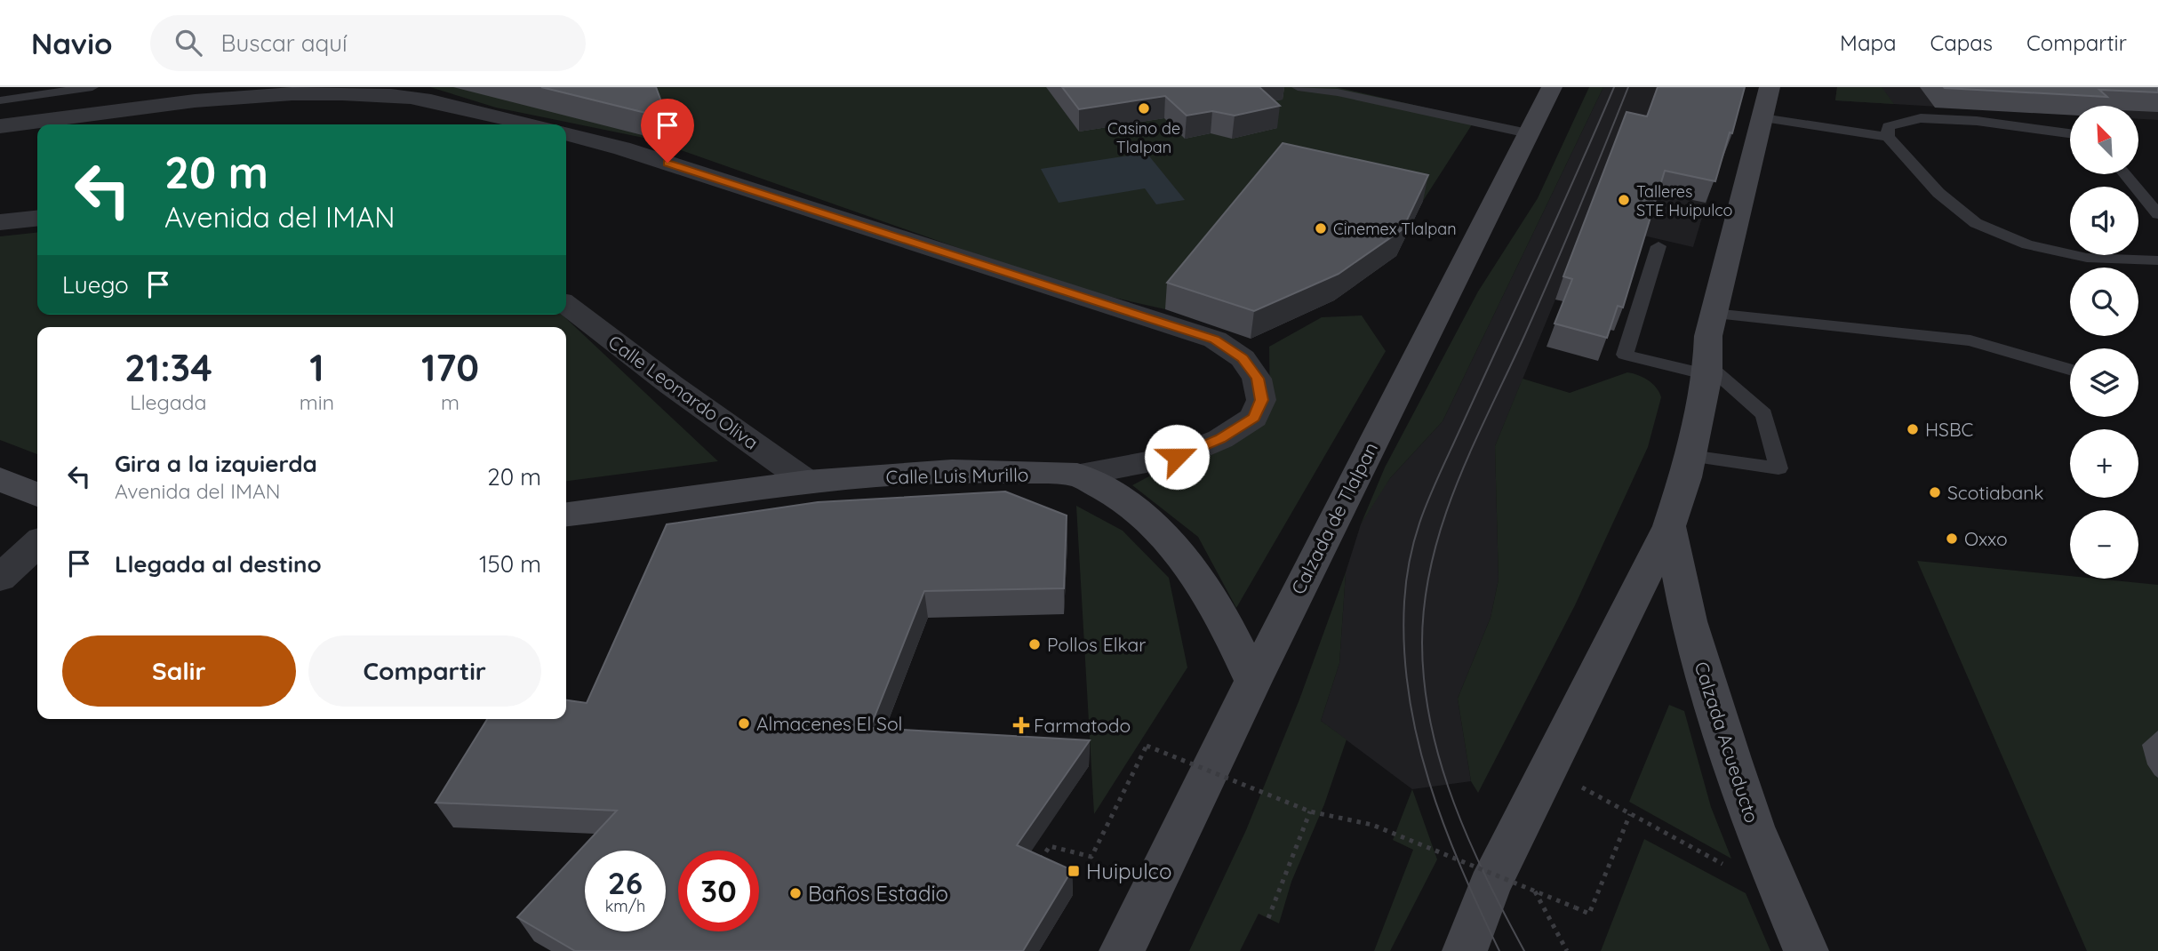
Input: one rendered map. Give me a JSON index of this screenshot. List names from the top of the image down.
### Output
{
  "streets": {
    "main road": ["Calle Luis Murillo", "Calzada de Tlalpan", "Calzada Acueducto"],
    "street": ["Calle Leonardo Oliva"]
  },
  "crossings": [
    ["Calle Leonardo Oliva", "Calle Luis Murillo"],
    ["Calle Luis Murillo", "Calzada de Tlalpan"]
  ],
  "places": {
    "other": [
      "Casino de Tlalpan",
      "Talleres STE Huipulco",
      "Cinemex Tlalpan",
      "HSBC",
      "Scotiabank",
      "Oxxo",
      "Pollos Elkar",
      "Almacenes El Sol",
      "Baños Estadio"
    ],
    "health": ["Farmatodo"],
    "transit": ["Huipulco"]
  },
  "north": "top left",
  "page": {
    "header": "Navio",
    "search": "Buscar aquí",
    "nav": ["Mapa", "Capas", "Compartir"],
    "map_buttons": ["+", "−"],
    "turn": ["20 m", "Avenida del IMAN"],
    "then": "Luego",
    "eta": [
      "21:34",
      "Llegada",
      "1",
      "min",
      "170",
      "m"
    ],
    "list": [
      {
        "name": "Gira a la izquierda",
        "note": "Avenida del IMAN",
        "value": "20 m"
      },
      {
        "name": "Llegada al destino",
        "value": "150 m"
      }
    ],
    "buttons": ["Salir", "Compartir"],
    "speed": "26 km/h",
    "limit": "30"
  }
}
